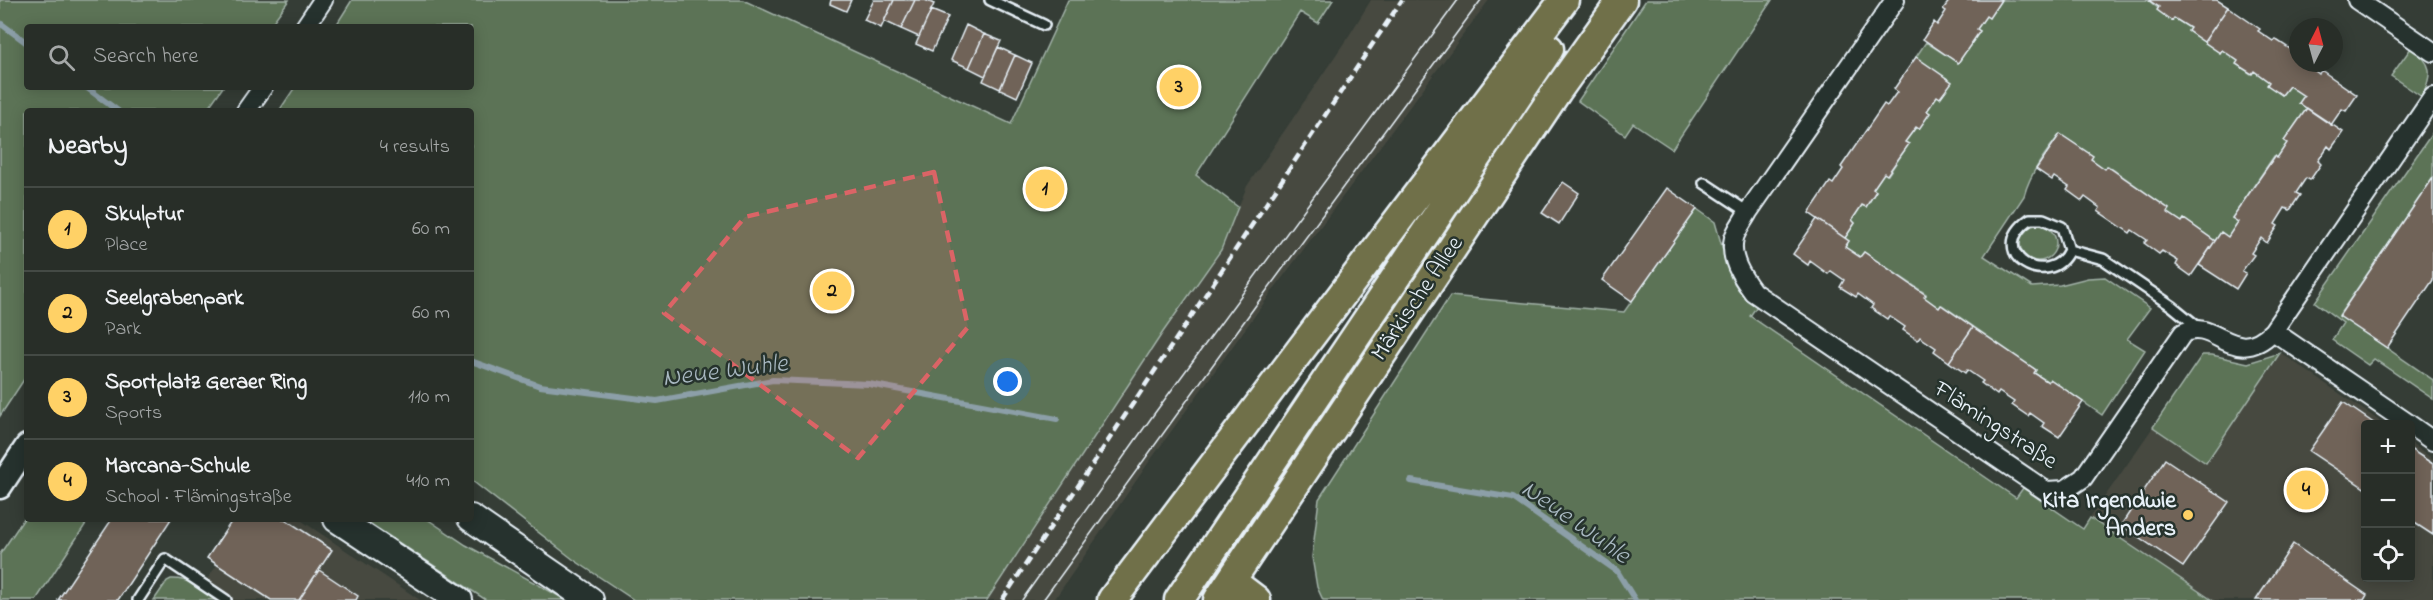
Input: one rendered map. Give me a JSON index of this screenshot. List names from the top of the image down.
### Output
{
  "streets": {
    "main road": ["Märkische Allee"],
    "street": ["Flämingstraße"]
  },
  "water": ["Neue Wuhle"],
  "places": ["Kita Irgendwie Anders"],
  "north": "top",
  "page": {
    "search": "Search here",
    "pins": [
      "3",
      "1",
      "2",
      "4"
    ],
    "heading": ["Nearby", "4 results"],
    "list": [
      {
        "mark": "1",
        "name": "Skulptur",
        "note": "Place",
        "value": "60 m"
      },
      {
        "mark": "2",
        "name": "Seelgrabenpark",
        "note": "Park",
        "value": "60 m"
      },
      {
        "mark": "3",
        "name": "Sportplatz Geraer Ring",
        "note": "Sports",
        "value": "110 m"
      },
      {
        "mark": "4",
        "name": "Marcana-Schule",
        "note": "School · Flämingstraße",
        "value": "410 m"
      }
    ],
    "map_buttons": ["+", "−"]
  }
}
